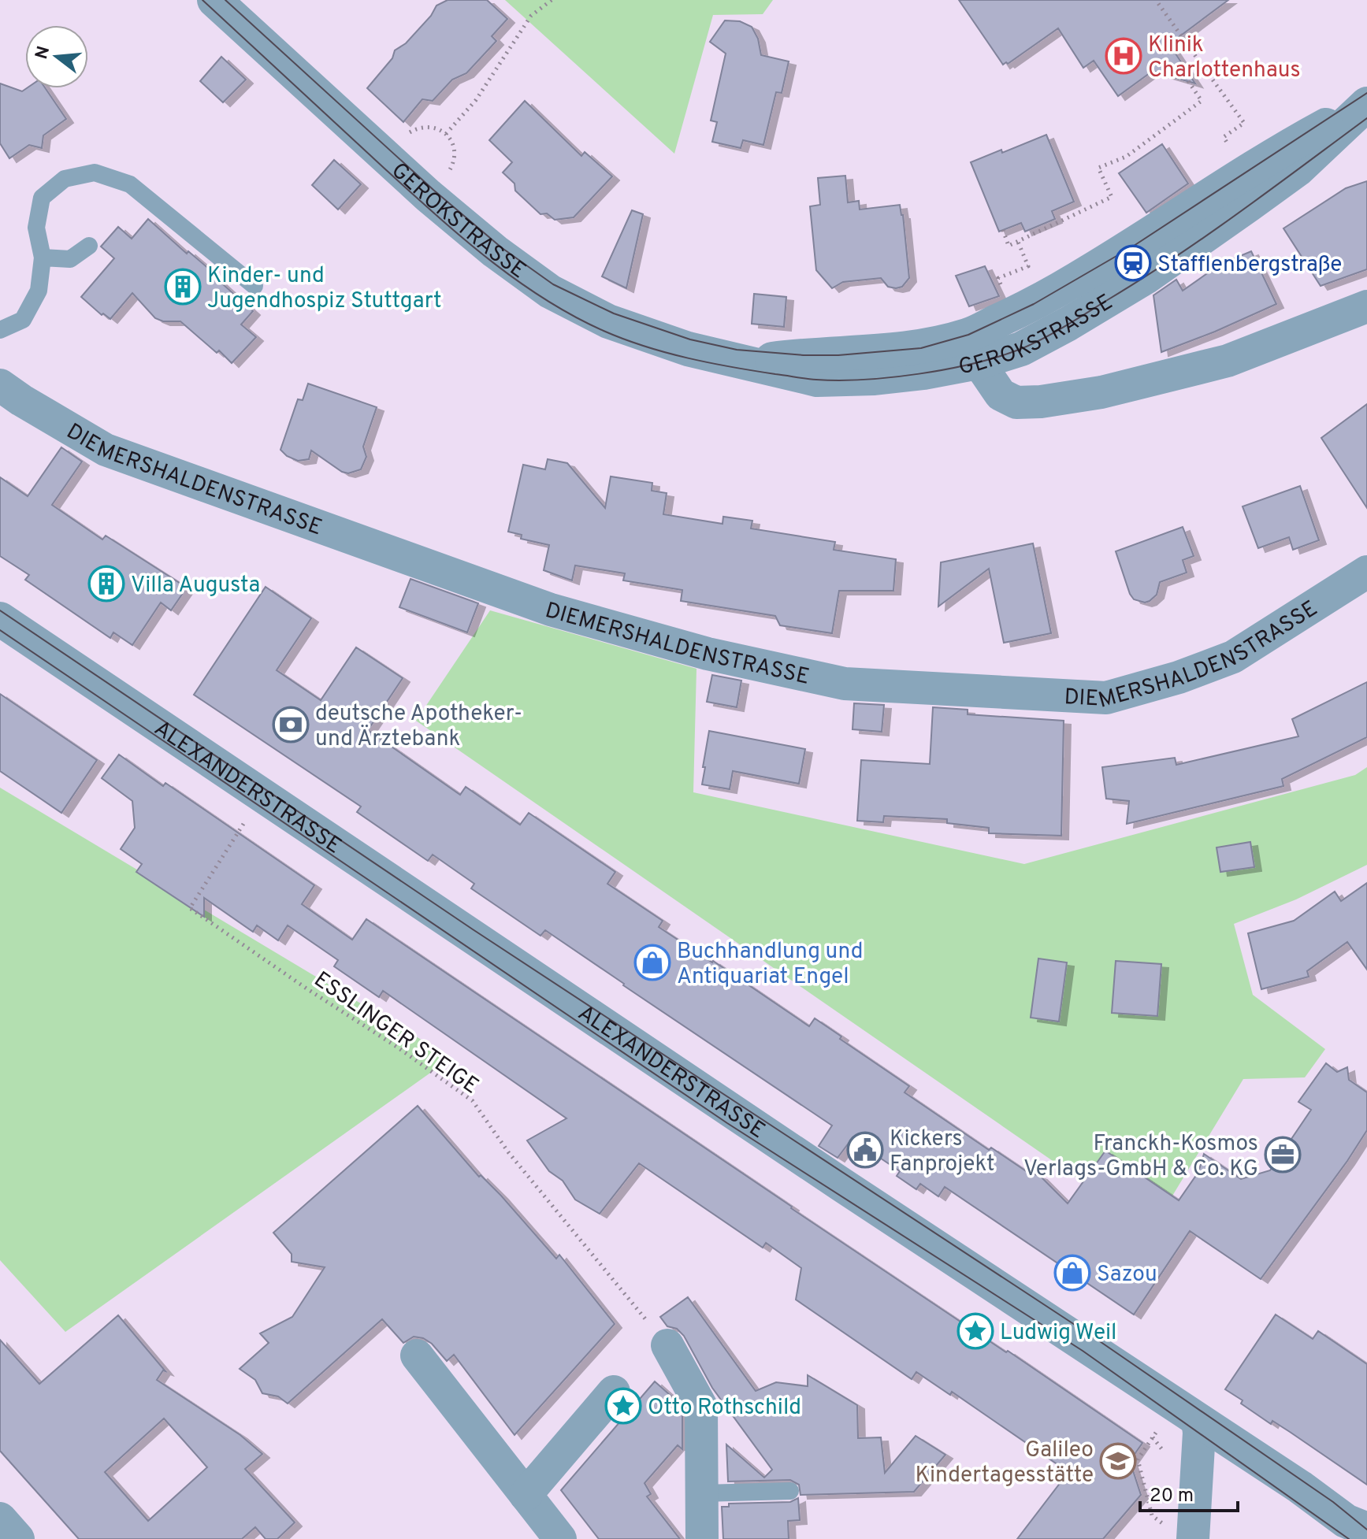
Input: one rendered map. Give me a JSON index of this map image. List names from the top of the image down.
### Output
{
  "streets": {
    "street": ["GEROKSTRASSE", "DIEMERSHALDENSTRASSE", "ALEXANDERSTRASSE"],
    "path": ["ESSLINGER STEIGE"]
  },
  "crossings": [
    ["ALEXANDERSTRASSE", "ESSLINGER STEIGE"]
  ],
  "places": {
    "hospital": ["Klinik Charlottenhaus"],
    "station": ["Stafflenbergstraße"],
    "building": ["Kinder- und Jugendhospiz Stuttgart", "Villa Augusta"],
    "bank": ["deutsche Apotheker- und Ärztebank"],
    "shop": ["Buchhandlung und Antiquariat Engel", "Sazou"],
    "public building": ["Kickers Fanprojekt"],
    "office": ["Franckh-Kosmos Verlags-GmbH & Co. KG"],
    "place": ["Ludwig Weil", "Otto Rothschild"],
    "school or university": ["Galileo Kindertagesstätte"]
  },
  "scale_bar": "20 m",
  "north": "left"
}
